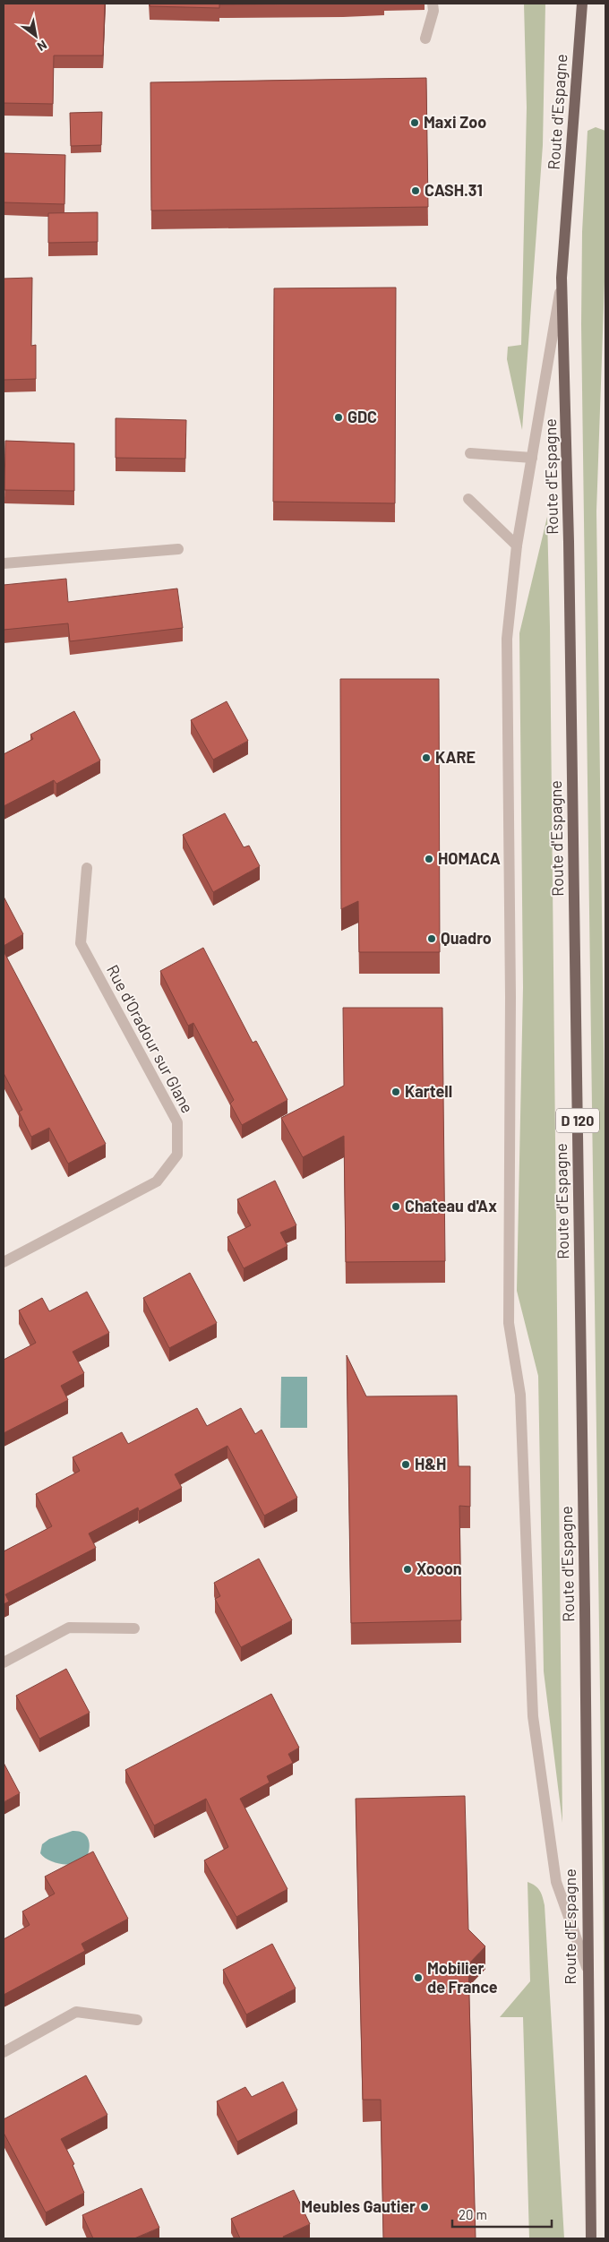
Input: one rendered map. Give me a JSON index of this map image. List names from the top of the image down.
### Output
{
  "streets": {
    "main road": ["Route d'Espagne", "D 120"],
    "street": ["Rue d'Oradour sur Glane"]
  },
  "places": [
    "Maxi Zoo",
    "CASH.31",
    "GDC",
    "KARE",
    "HOMACA",
    "Quadro",
    "Kartell",
    "Chateau d'Ax",
    "H&H",
    "Xooon",
    "Mobilier de France",
    "Meubles Gautier"
  ],
  "scale_bar": "20 m",
  "north": "bottom right"
}
